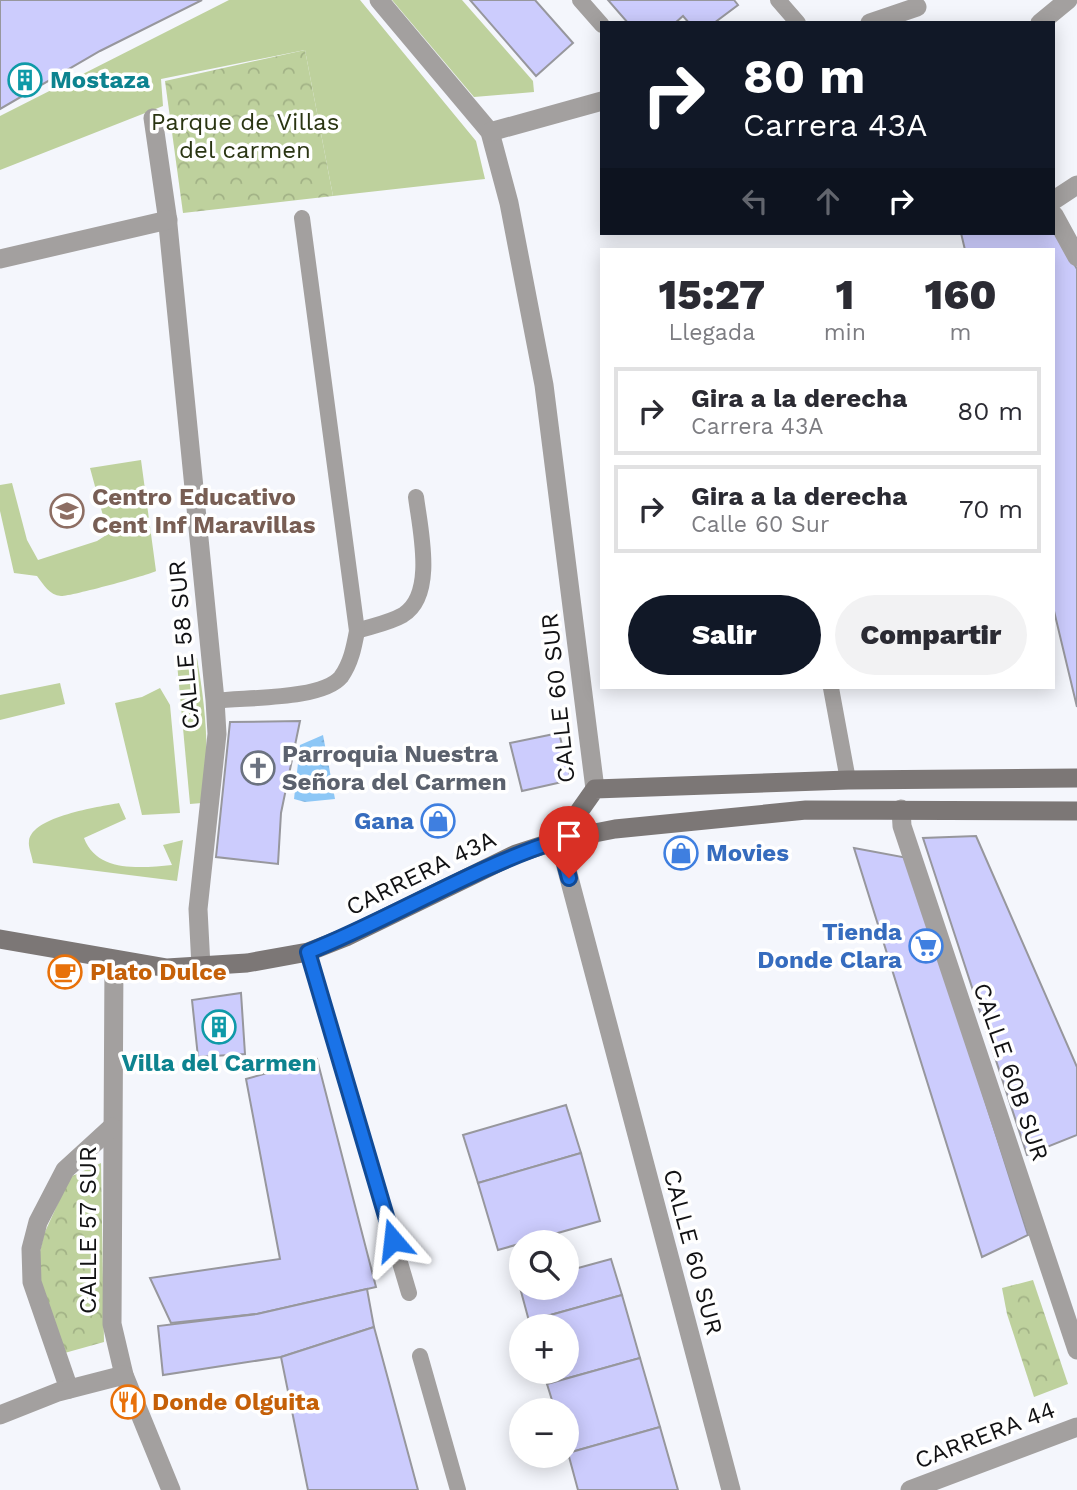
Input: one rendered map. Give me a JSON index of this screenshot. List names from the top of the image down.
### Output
{
  "streets": {
    "main road": ["CALLE 60 SUR", "CARRERA 43A"],
    "street": [
      "CALLE 58 SUR",
      "CALLE 60B SUR",
      "CALLE 57 SUR",
      "CARRERA 44"
    ]
  },
  "crossings": [
    ["CALLE 58 SUR", "CARRERA 43A"],
    ["CALLE 60 SUR", "CARRERA 43A"],
    ["CARRERA 43A", "CALLE 60B SUR"],
    ["CARRERA 43A", "CALLE 57 SUR"]
  ],
  "parks": ["Parque de Villas del carmen"],
  "places": {
    "building": ["Mostaza", "Villa del Carmen"],
    "school or university": ["Centro Educativo Cent Inf Maravillas"],
    "church": ["Parroquia Nuestra Señora del Carmen"],
    "shop": ["Gana", "Movies"],
    "supermarket": ["Tienda Donde Clara"],
    "cafe": ["Plato Dulce"],
    "restaurant": ["Donde Olguita"]
  },
  "page": {
    "turn": ["80 m", "Carrera 43A"],
    "eta": [
      "15:27",
      "Llegada",
      "1",
      "min",
      "160",
      "m"
    ],
    "list": [
      {
        "name": "Gira a la derecha",
        "note": "Carrera 43A",
        "value": "80 m"
      },
      {
        "name": "Gira a la derecha",
        "note": "Calle 60 Sur",
        "value": "70 m"
      }
    ],
    "buttons": ["Salir", "Compartir"],
    "map_buttons": ["+", "−"]
  }
}
